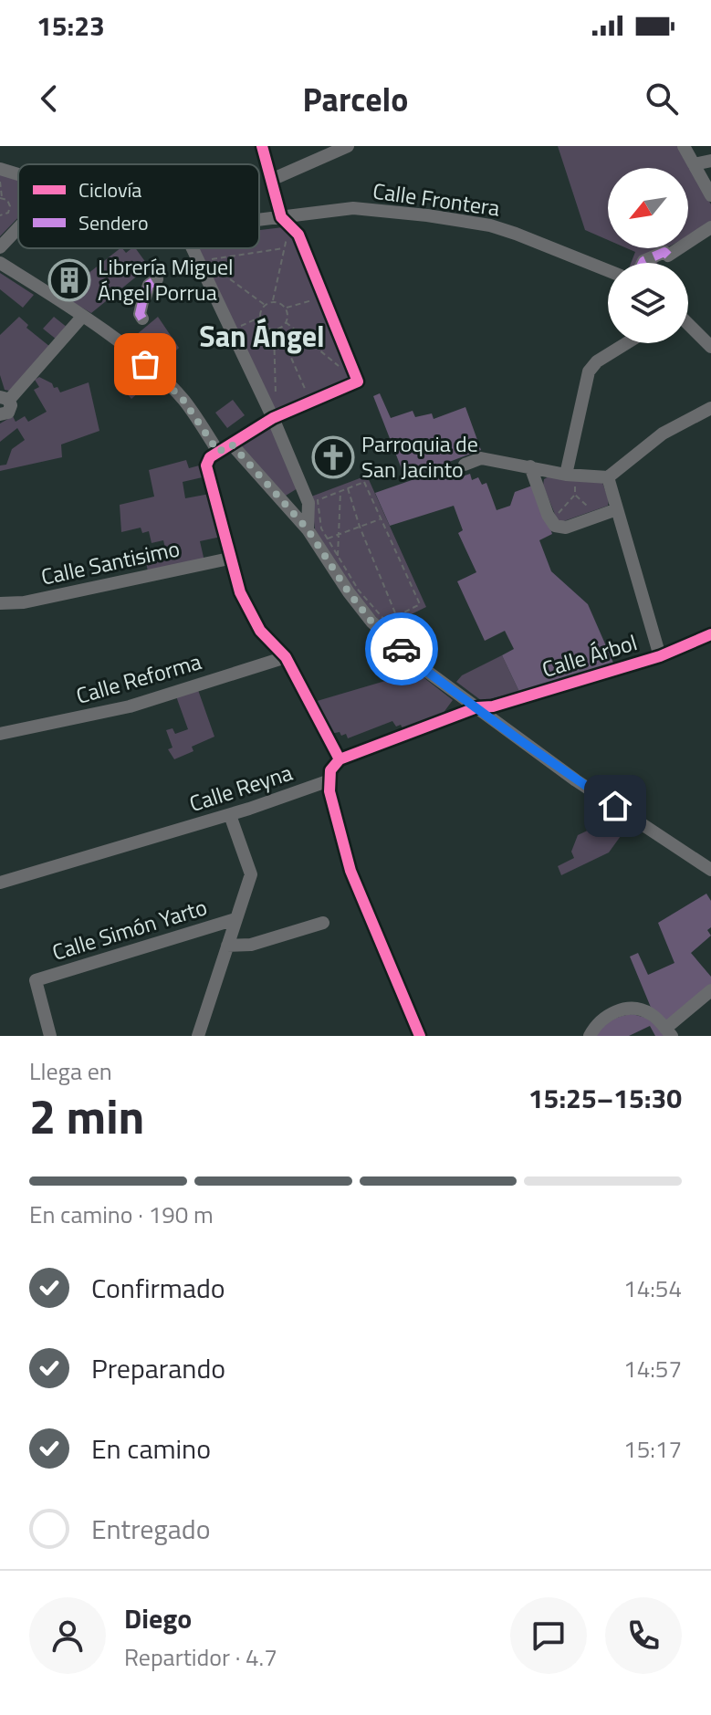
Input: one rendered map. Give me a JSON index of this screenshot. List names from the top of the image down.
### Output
{
  "streets": {
    "street": [
      "Calle Frontera",
      "Calle Santisimo",
      "Calle Árbol",
      "Calle Reforma",
      "Calle Reyna",
      "Calle Simón Yarto"
    ]
  },
  "districts": ["San Ángel"],
  "places": {
    "building": ["Librería Miguel Ángel Porrua"],
    "church": ["Parroquia de San Jacinto"]
  },
  "legend": ["Ciclovía", "Sendero"],
  "north": "bottom left",
  "page": {
    "status": "15:23",
    "header": "Parcelo",
    "heading": ["2 min", "Llega en", "15:25–15:30"],
    "panel": ["Diego", "Repartidor · 4.7"],
    "bar": "En camino · 190 m",
    "list": [
      ["Confirmado", "14:54"],
      ["Preparando", "14:57"],
      ["En camino", "15:17"],
      "Entregado"
    ]
  }
}
